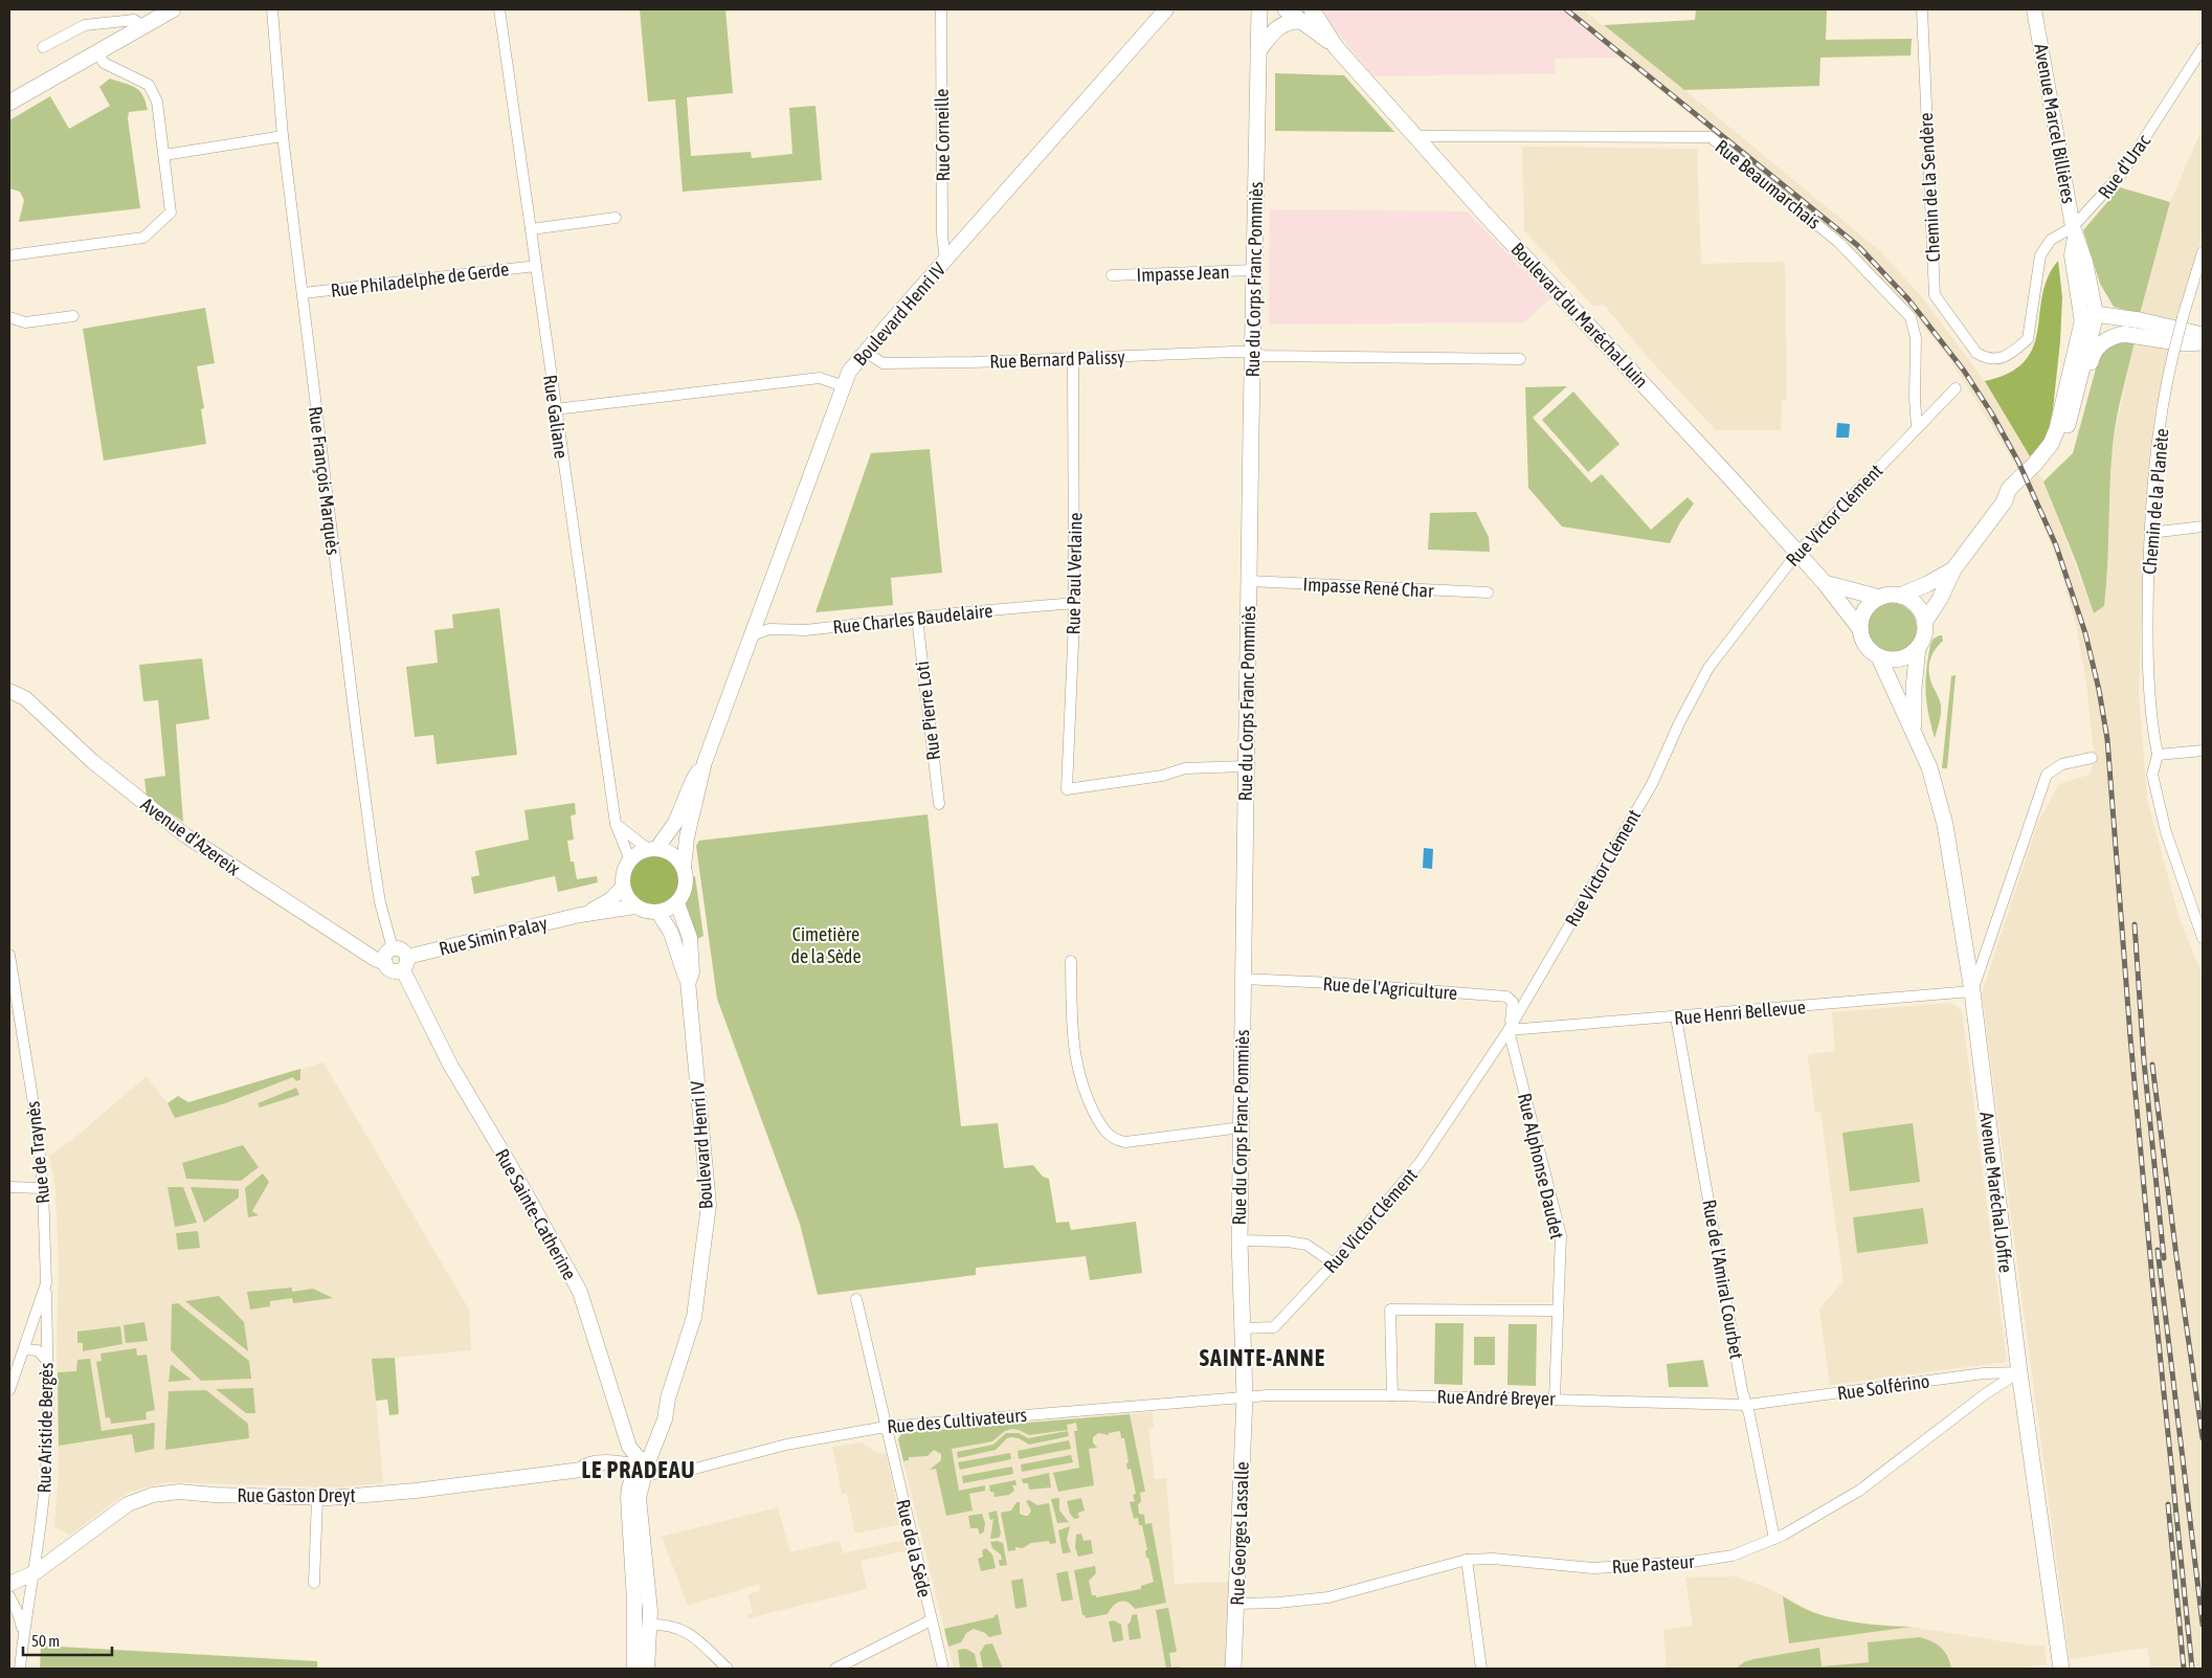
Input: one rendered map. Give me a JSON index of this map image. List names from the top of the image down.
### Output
{
  "streets": {
    "main road": [
      "Rue du Corps Franc Pommiès",
      "Boulevard du Maréchal Juin",
      "Avenue Maréchal Joffre",
      "Rue Georges Lassalle"
    ],
    "street": [
      "Avenue Marcel Billières",
      "Rue Corneille",
      "Rue d'Urac",
      "Rue Beaumarchais",
      "Chemin de la Sendère",
      "Impasse Jean",
      "Rue Philadelphe de Gerde",
      "Boulevard Henri IV",
      "Rue Bernard Palissy",
      "Rue Galiane",
      "Rue François Marquès",
      "Chemin de la Planète",
      "Rue Victor Clément",
      "Rue Paul Verlaine",
      "Impasse René Char",
      "Rue Charles Baudelaire",
      "Rue Pierre Loti",
      "Avenue d'Azereix",
      "Rue Simin Palay",
      "Rue de l'Agriculture",
      "Rue Henri Bellevue",
      "Rue de Traynès",
      "Rue Alphonse Daudet",
      "Rue Sainte-Catherine",
      "Rue de l'Amiral Courbet",
      "Rue Solférino",
      "Rue André Breyer",
      "Rue des Cultivateurs",
      "Rue Aristide Bergès",
      "Rue Gaston Dreyt",
      "Rue de la Sède",
      "Rue Pasteur"
    ]
  },
  "crossings": [
    ["Avenue Marcel Billières", "Rue d'Urac"],
    ["Rue Corneille", "Boulevard Henri IV"],
    ["Rue d'Urac", "Chemin de la Sendère"],
    ["Rue Beaumarchais", "Boulevard du Maréchal Juin"],
    ["Rue Beaumarchais", "Rue Victor Clément"],
    ["Impasse Jean", "Rue du Corps Franc Pommiès"],
    ["Rue Philadelphe de Gerde", "Rue Galiane"],
    ["Rue Philadelphe de Gerde", "Rue François Marquès"],
    ["Rue du Corps Franc Pommiès", "Rue Bernard Palissy"],
    ["Rue du Corps Franc Pommiès", "Rue Victor Clément"],
    ["Rue du Corps Franc Pommiès", "Rue Paul Verlaine"],
    ["Rue du Corps Franc Pommiès", "Impasse René Char"],
    ["Rue du Corps Franc Pommiès", "Rue de l'Agriculture"],
    ["Rue du Corps Franc Pommiès", "Rue André Breyer"],
    ["Rue du Corps Franc Pommiès", "Rue des Cultivateurs"],
    ["Rue du Corps Franc Pommiès", "Rue Georges Lassalle"],
    ["Boulevard Henri IV", "Rue Bernard Palissy"],
    ["Boulevard Henri IV", "Rue Galiane"],
    ["Boulevard Henri IV", "Rue Charles Baudelaire"],
    ["Boulevard Henri IV", "Rue Simin Palay"],
    ["Boulevard Henri IV", "Rue Sainte-Catherine"],
    ["Boulevard Henri IV", "Rue des Cultivateurs"],
    ["Boulevard Henri IV", "Rue Gaston Dreyt"],
    ["Boulevard du Maréchal Juin", "Rue Victor Clément"],
    ["Rue Bernard Palissy", "Rue Paul Verlaine"],
    ["Rue Galiane", "Rue Simin Palay"],
    ["Rue François Marquès", "Avenue d'Azereix"],
    ["Rue François Marquès", "Rue Simin Palay"],
    ["Rue François Marquès", "Rue Sainte-Catherine"],
    ["Rue Victor Clément", "Rue de l'Agriculture"],
    ["Rue Victor Clément", "Rue Henri Bellevue"],
    ["Rue Victor Clément", "Rue Alphonse Daudet"],
    ["Rue Paul Verlaine", "Rue Charles Baudelaire"],
    ["Rue Charles Baudelaire", "Rue Pierre Loti"],
    ["Avenue d'Azereix", "Rue Simin Palay"],
    ["Avenue d'Azereix", "Rue Sainte-Catherine"],
    ["Rue Simin Palay", "Rue Sainte-Catherine"],
    ["Rue de l'Agriculture", "Rue Henri Bellevue"],
    ["Rue de l'Agriculture", "Rue Alphonse Daudet"],
    ["Rue Henri Bellevue", "Rue Alphonse Daudet"],
    ["Rue Henri Bellevue", "Avenue Maréchal Joffre"],
    ["Rue Henri Bellevue", "Rue de l'Amiral Courbet"],
    ["Rue de Traynès", "Rue Aristide Bergès"],
    ["Rue Alphonse Daudet", "Rue André Breyer"],
    ["Avenue Maréchal Joffre", "Rue Solférino"],
    ["Avenue Maréchal Joffre", "Rue Pasteur"],
    ["Rue Sainte-Catherine", "Rue des Cultivateurs"],
    ["Rue Sainte-Catherine", "Rue Gaston Dreyt"],
    ["Rue de l'Amiral Courbet", "Rue Solférino"],
    ["Rue de l'Amiral Courbet", "Rue André Breyer"],
    ["Rue de l'Amiral Courbet", "Rue Pasteur"],
    ["Rue Solférino", "Rue André Breyer"],
    ["Rue Solférino", "Rue Pasteur"],
    ["Rue André Breyer", "Rue des Cultivateurs"],
    ["Rue André Breyer", "Rue Georges Lassalle"],
    ["Rue des Cultivateurs", "Rue Gaston Dreyt"],
    ["Rue des Cultivateurs", "Rue Georges Lassalle"],
    ["Rue des Cultivateurs", "Rue de la Sède"],
    ["Rue Aristide Bergès", "Rue Gaston Dreyt"],
    ["Rue Georges Lassalle", "Rue Pasteur"]
  ],
  "districts": ["SAINTE-ANNE", "LE PRADEAU"],
  "parks": ["Cimetière de la Sède"],
  "scale_bar": "50 m"
}
